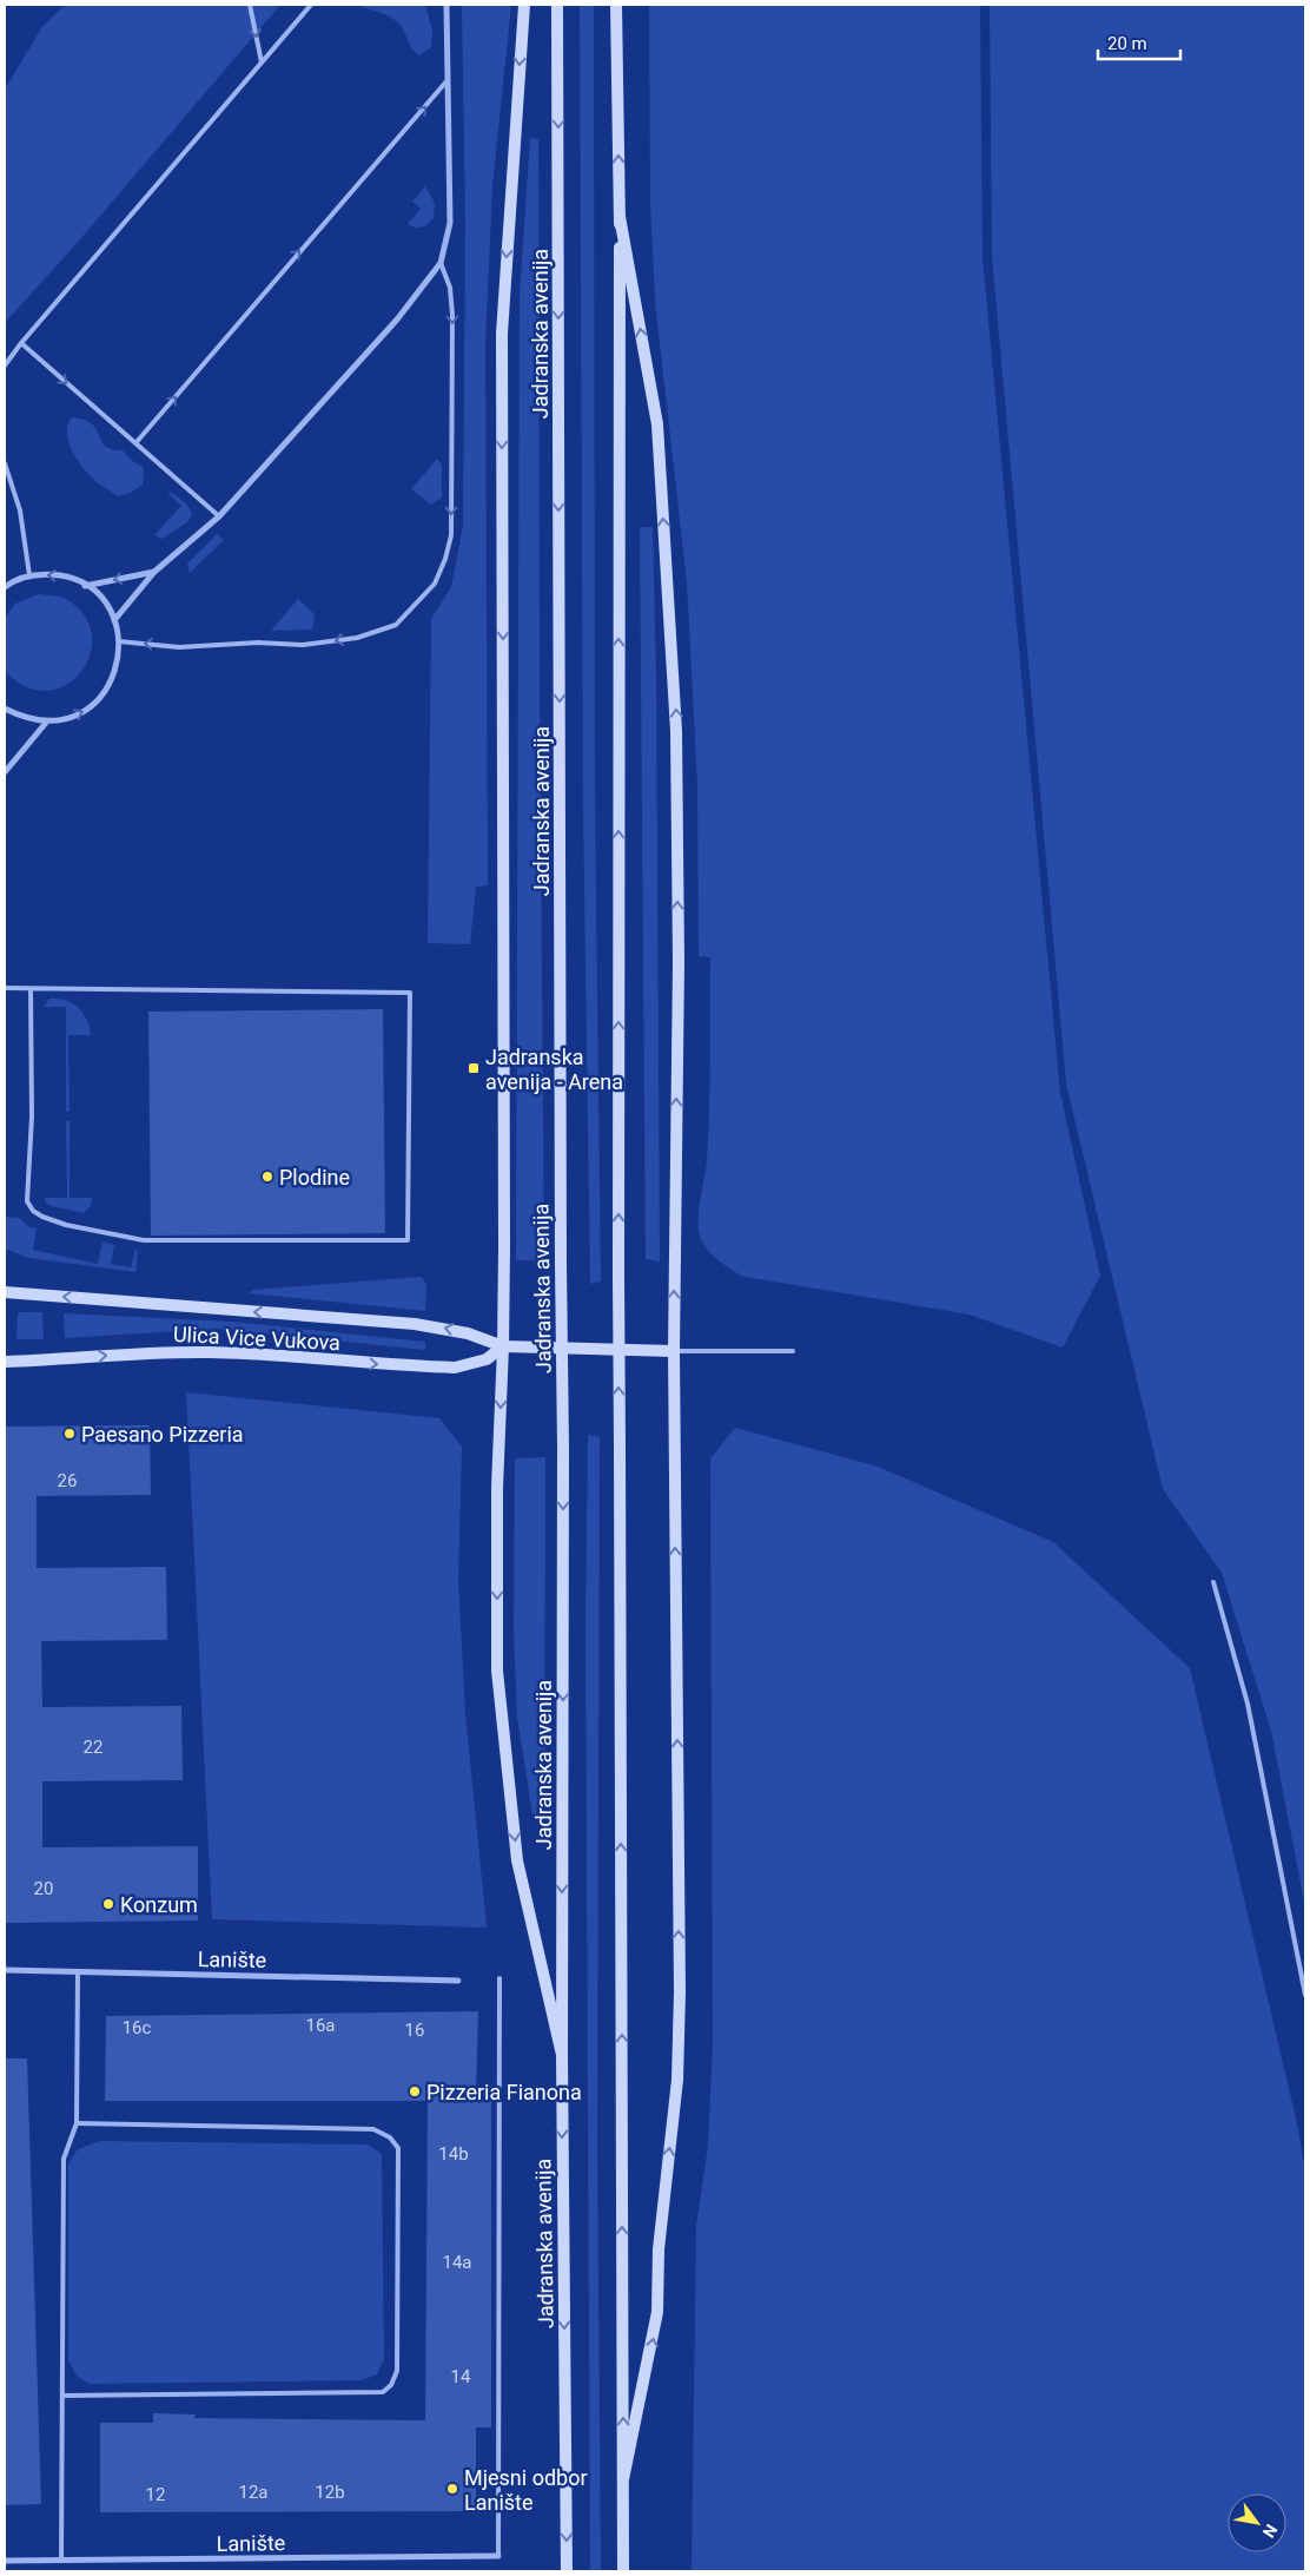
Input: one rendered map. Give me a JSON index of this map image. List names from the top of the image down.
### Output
{
  "streets": {
    "main road": ["Jadranska avenija", "Ulica Vice Vukova"],
    "street": ["Lanište"]
  },
  "places": {
    "transit": ["Jadranska avenija - Arena"],
    "other": [
      "Plodine",
      "Paesano Pizzeria",
      "Konzum",
      "Pizzeria Fianona",
      "Mjesni odbor Lanište"
    ]
  },
  "house_numbers": [
    "26",
    "22",
    "20",
    "16a",
    "16c",
    "16",
    "14b",
    "14a",
    "14",
    "12a",
    "12b",
    "12"
  ],
  "scale_bar": "20 m",
  "north": "bottom right"
}
